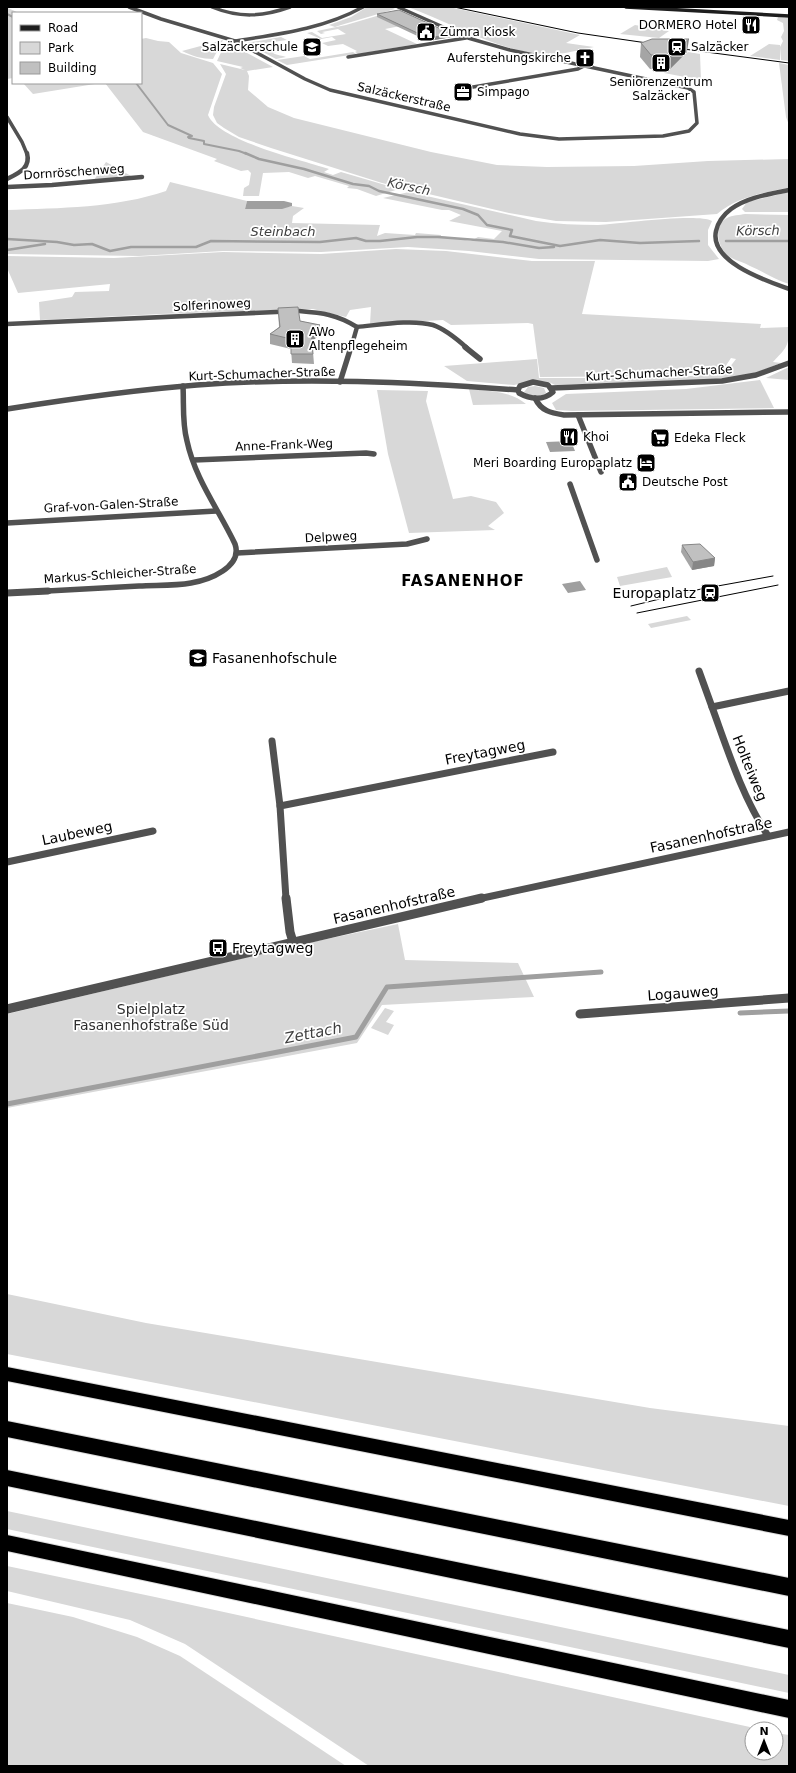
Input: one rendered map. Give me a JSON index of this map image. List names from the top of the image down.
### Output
{
  "streets": {
    "street": [
      "Salzäckerstraße",
      "Dornröschenweg",
      "Solferinoweg",
      "Kurt-Schumacher-Straße",
      "Anne-Frank-Weg",
      "Graf-von-Galen-Straße",
      "Delpweg",
      "Markus-Schleicher-Straße",
      "Freytagweg",
      "Holteiweg",
      "Laubeweg",
      "Fasanenhofstraße",
      "Logauweg"
    ]
  },
  "crossings": [
    ["Delpweg", "Markus-Schleicher-Straße"],
    ["Holteiweg", "Fasanenhofstraße"]
  ],
  "districts": ["FASANENHOF"],
  "water": ["Körsch", "Steinbach", "Zettach"],
  "parks": ["Spielplatz Fasanenhofstraße Süd"],
  "places": {
    "restaurant": ["DORMERO Hotel", "Khoi"],
    "public building": ["Zümra Kiosk", "Deutsche Post"],
    "school or university": ["Salzäckerschule", "Fasanenhofschule"],
    "station": ["Salzäcker", "Europaplatz"],
    "church": ["Auferstehungskirche"],
    "building": ["Seniorenzentrum Salzäcker", "AWo Altenpflegeheim"],
    "office": ["Simpago"],
    "supermarket": ["Edeka Fleck"],
    "hotel": ["Meri Boarding Europaplatz"],
    "bus stop": ["Freytagweg"]
  },
  "legend": ["Road", "Park", "Building"],
  "north": "top"
}
